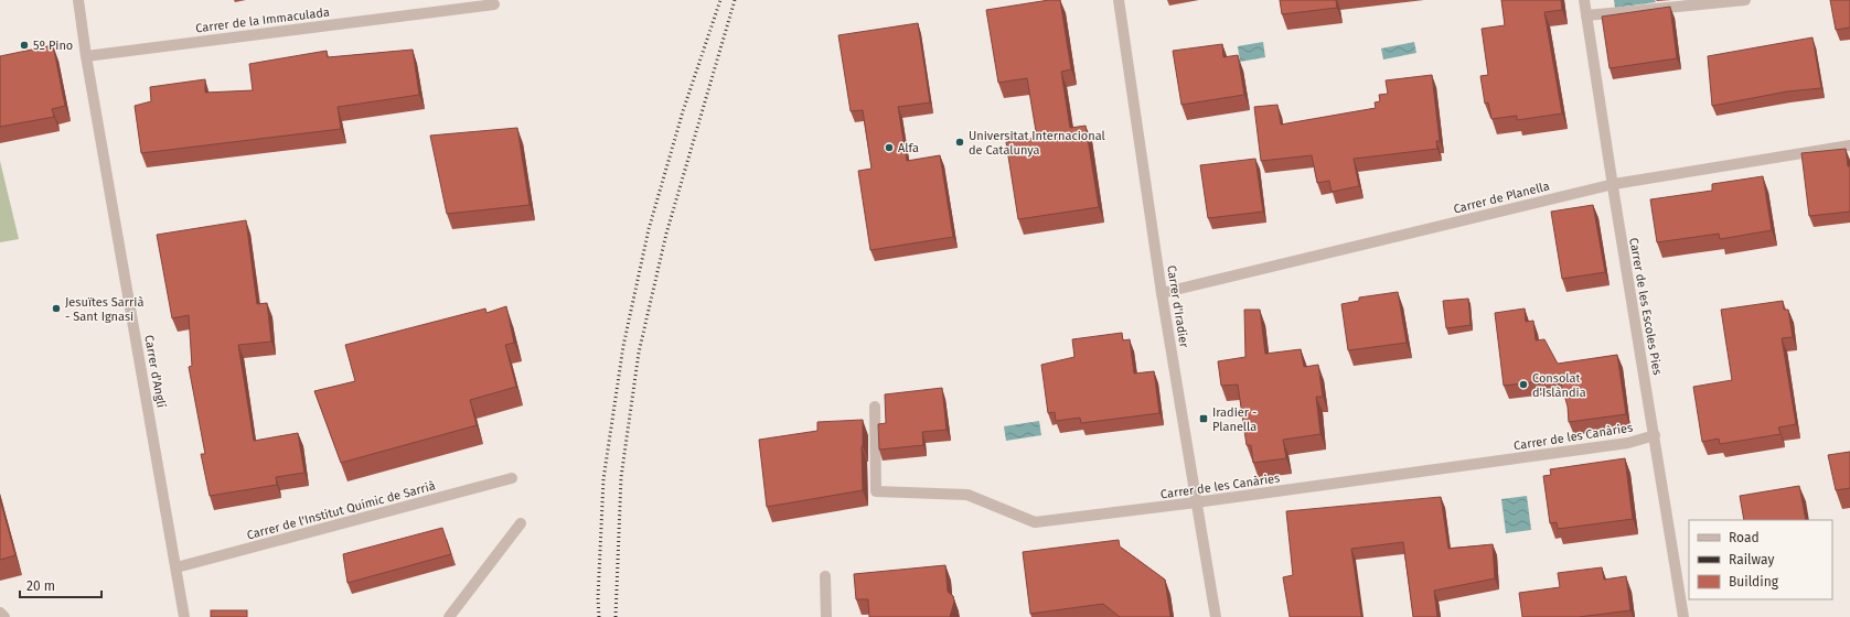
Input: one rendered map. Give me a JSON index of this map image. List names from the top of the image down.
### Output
{
  "streets": {
    "street": [
      "Carrer de la Immaculada",
      "Carrer de Planella",
      "Carrer d'Iradier",
      "Carrer de les Escoles Pies",
      "Carrer d'Anglí",
      "Carrer de les Canàries",
      "Carrer de l'Institut Químic de Sarrià"
    ]
  },
  "crossings": [
    ["Carrer de la Immaculada", "Carrer d'Anglí"],
    ["Carrer de Planella", "Carrer d'Iradier"],
    ["Carrer de Planella", "Carrer de les Escoles Pies"],
    ["Carrer d'Iradier", "Carrer de les Canàries"],
    ["Carrer de les Escoles Pies", "Carrer de les Canàries"],
    ["Carrer d'Anglí", "Carrer de l'Institut Químic de Sarrià"]
  ],
  "places": {
    "other": [
      "5º Pino",
      "Universitat Internacional de Catalunya",
      "Alfa",
      "Jesuïtes Sarrià - Sant Ignasi",
      "Consolat d'Islàndia"
    ],
    "transit": ["Iradier - Planella"]
  },
  "legend": ["Road", "Railway", "Building"],
  "scale_bar": "20 m"
}
